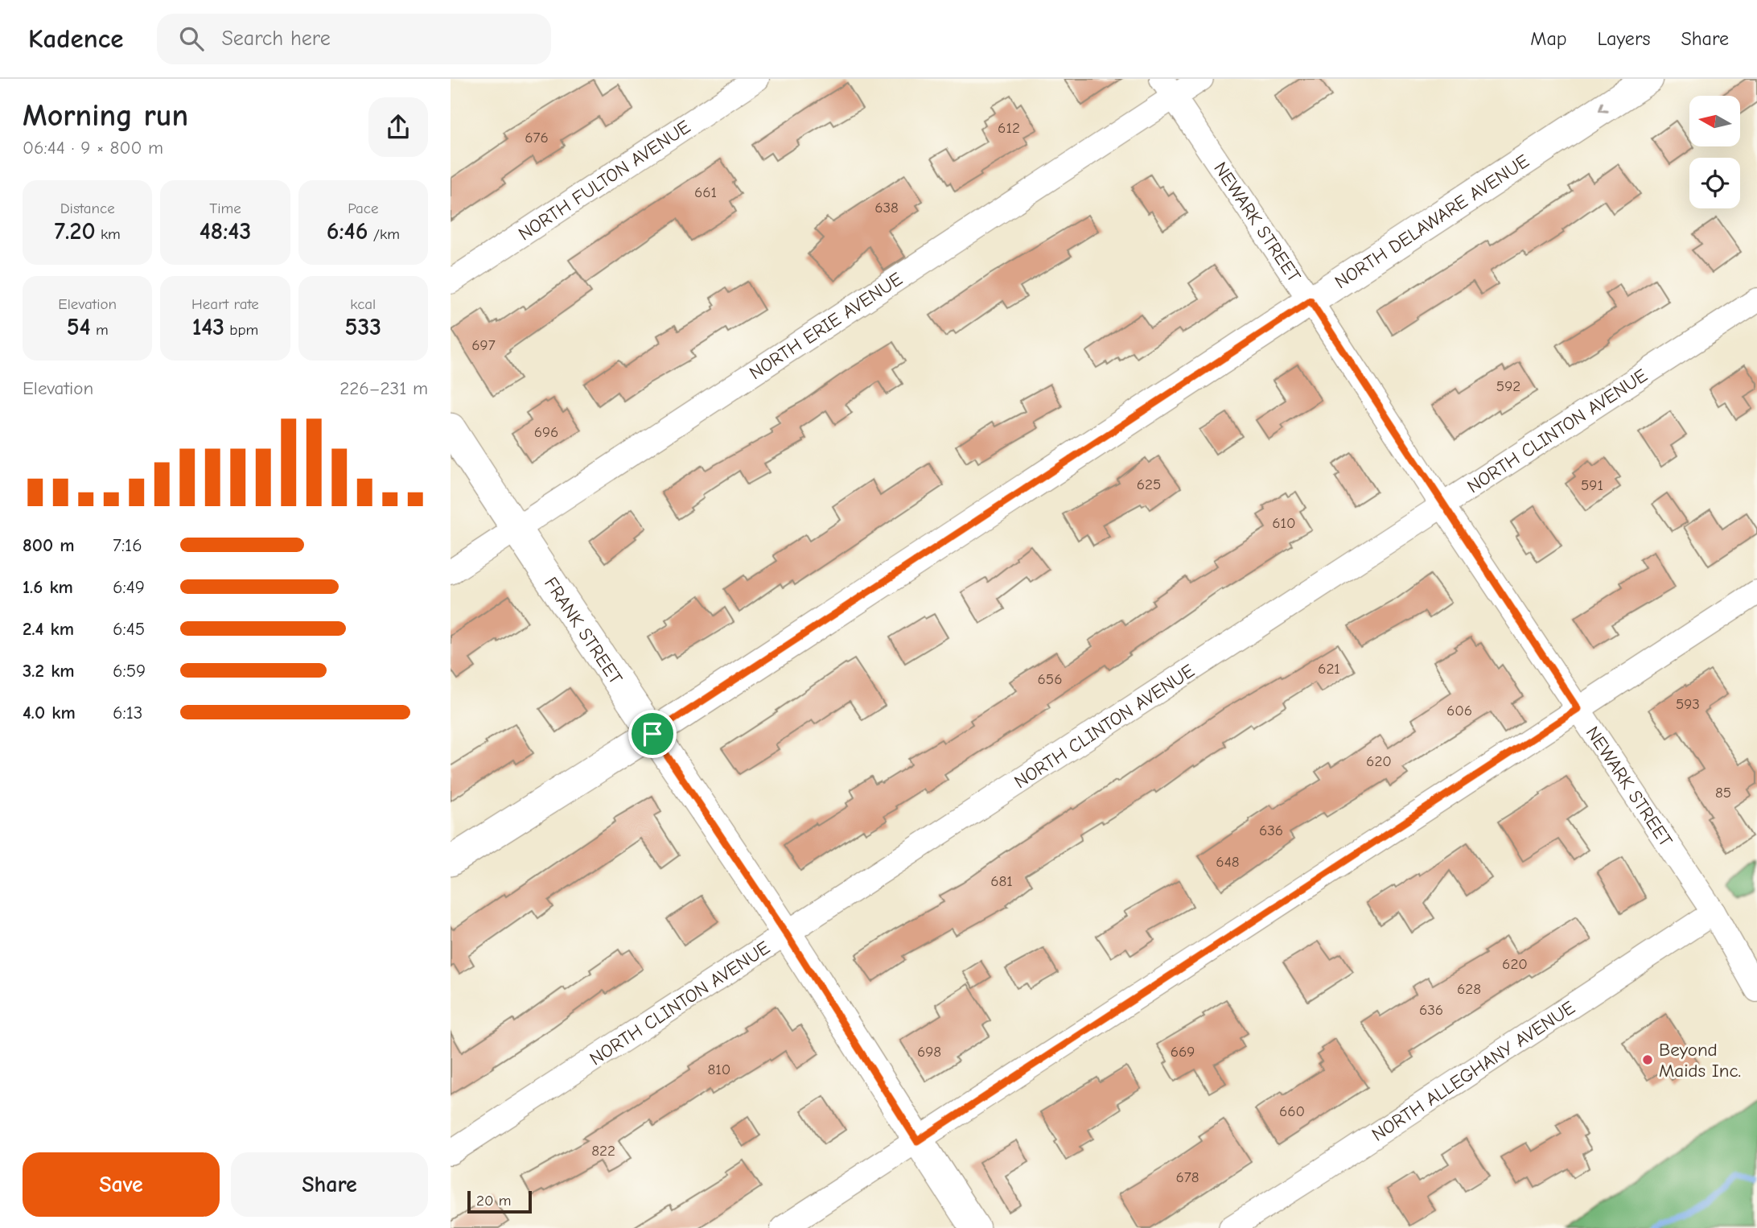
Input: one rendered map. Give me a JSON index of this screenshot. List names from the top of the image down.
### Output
{
  "streets": {
    "street": [
      "NORTH FULTON AVENUE",
      "NORTH DELAWARE AVENUE",
      "NEWARK STREET",
      "NORTH ERIE AVENUE",
      "NORTH CLINTON AVENUE",
      "FRANK STREET",
      "NORTH ALLEGHANY AVENUE"
    ]
  },
  "crossings": [
    ["NORTH DELAWARE AVENUE", "NEWARK STREET"],
    ["NORTH DELAWARE AVENUE", "FRANK STREET"],
    ["NEWARK STREET", "NORTH ERIE AVENUE"],
    ["NEWARK STREET", "NORTH CLINTON AVENUE"],
    ["NEWARK STREET", "NORTH ALLEGHANY AVENUE"],
    ["NORTH ERIE AVENUE", "FRANK STREET"],
    ["NORTH CLINTON AVENUE", "FRANK STREET"]
  ],
  "places": ["Beyond Maids Inc."],
  "house_numbers": [
    "612",
    "676",
    "661",
    "638",
    "697",
    "592",
    "696",
    "625",
    "591",
    "610",
    "621",
    "656",
    "593",
    "606",
    "620",
    "85",
    "636",
    "648",
    "681",
    "620",
    "628",
    "636",
    "698",
    "669",
    "810",
    "660",
    "822",
    "678"
  ],
  "scale_bar": "20 m",
  "north": "left",
  "page": {
    "header": "Kadence",
    "search": "Search here",
    "nav": ["Map", "Layers", "Share"],
    "heading": ["Morning run", "06:44 · 9 × 800 m"],
    "stats": [
      ["Distance", "7.20 km"],
      ["Time", "48:43"],
      ["Pace", "6:46 /km"],
      ["Elevation", "54 m"],
      ["Heart rate", "143 bpm"],
      ["kcal", "533"]
    ],
    "chart": ["Elevation", "226–231 m"],
    "list": [
      {
        "name": "800 m",
        "note": "7:16"
      },
      {
        "name": "1.6 km",
        "note": "6:49"
      },
      {
        "name": "2.4 km",
        "note": "6:45"
      },
      {
        "name": "3.2 km",
        "note": "6:59"
      },
      {
        "name": "4.0 km",
        "note": "6:13"
      }
    ],
    "buttons": ["Save", "Share"],
    "scale": "20 m"
  }
}
